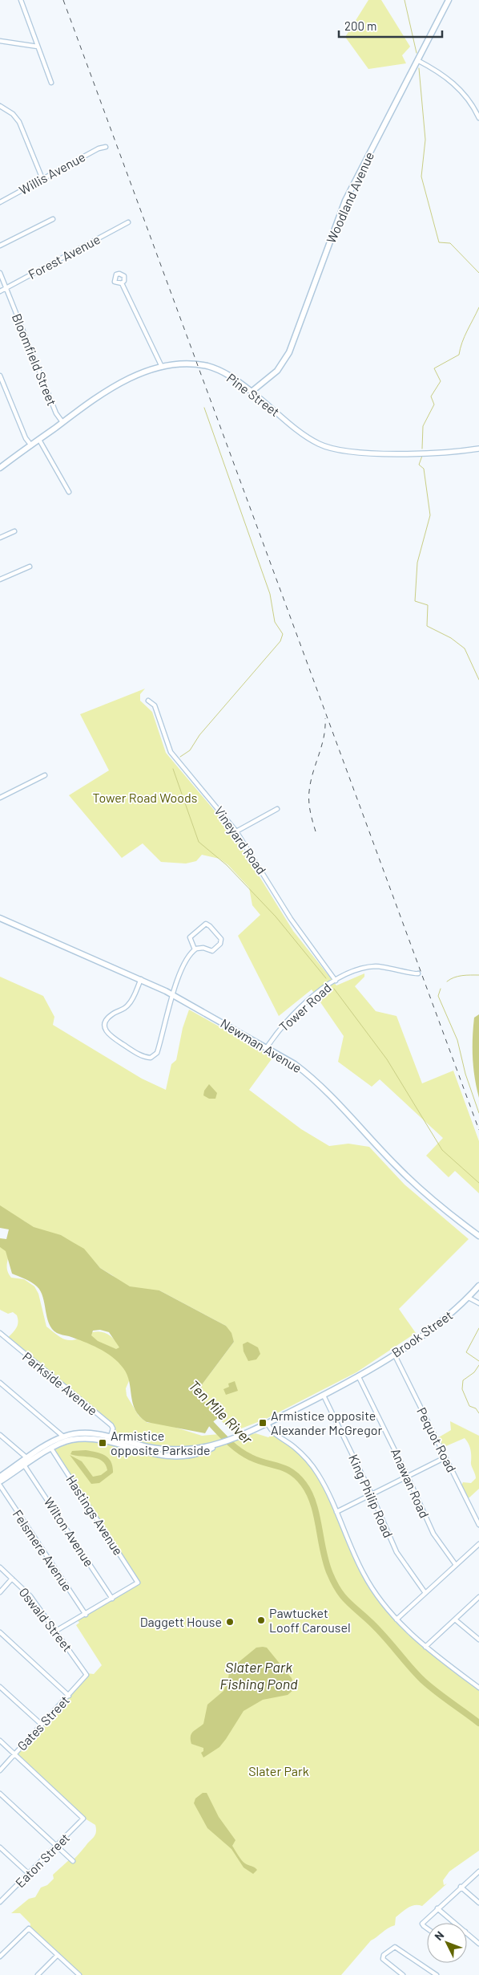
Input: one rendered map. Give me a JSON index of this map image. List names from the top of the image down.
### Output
{
  "streets": {
    "main road": [
      "Woodland Avenue",
      "Pine Street",
      "Newman Avenue",
      "Brook Street"
    ],
    "street": [
      "Willis Avenue",
      "Forest Avenue",
      "Bloomfield Street",
      "Vineyard Road",
      "Tower Road",
      "Parkside Avenue",
      "Pequot Road",
      "Anawan Road",
      "King Philip Road",
      "Hastings Avenue",
      "Wilton Avenue",
      "Felsmere Avenue",
      "Oswald Street",
      "Gates Street",
      "Eaton Street"
    ]
  },
  "crossings": [
    ["Woodland Avenue", "Pine Street"],
    ["Forest Avenue", "Bloomfield Street"],
    ["Bloomfield Street", "Pine Street"],
    ["Vineyard Road", "Tower Road"],
    ["Tower Road", "Newman Avenue"],
    ["Brook Street", "Pequot Road"],
    ["Brook Street", "Anawan Road"],
    ["Brook Street", "King Philip Road"],
    ["Hastings Avenue", "Wilton Avenue"],
    ["Oswald Street", "Gates Street"],
    ["Gates Street", "Eaton Street"]
  ],
  "water": ["Ten Mile River", "Slater Park Fishing Pond"],
  "parks": ["Tower Road Woods", "Slater Park"],
  "places": {
    "transit": ["Armistice opposite Alexander McGregor", "Armistice opposite Parkside"],
    "other": ["Pawtucket Looff Carousel", "Daggett House"]
  },
  "scale_bar": "200 m",
  "north": "top left"
}
